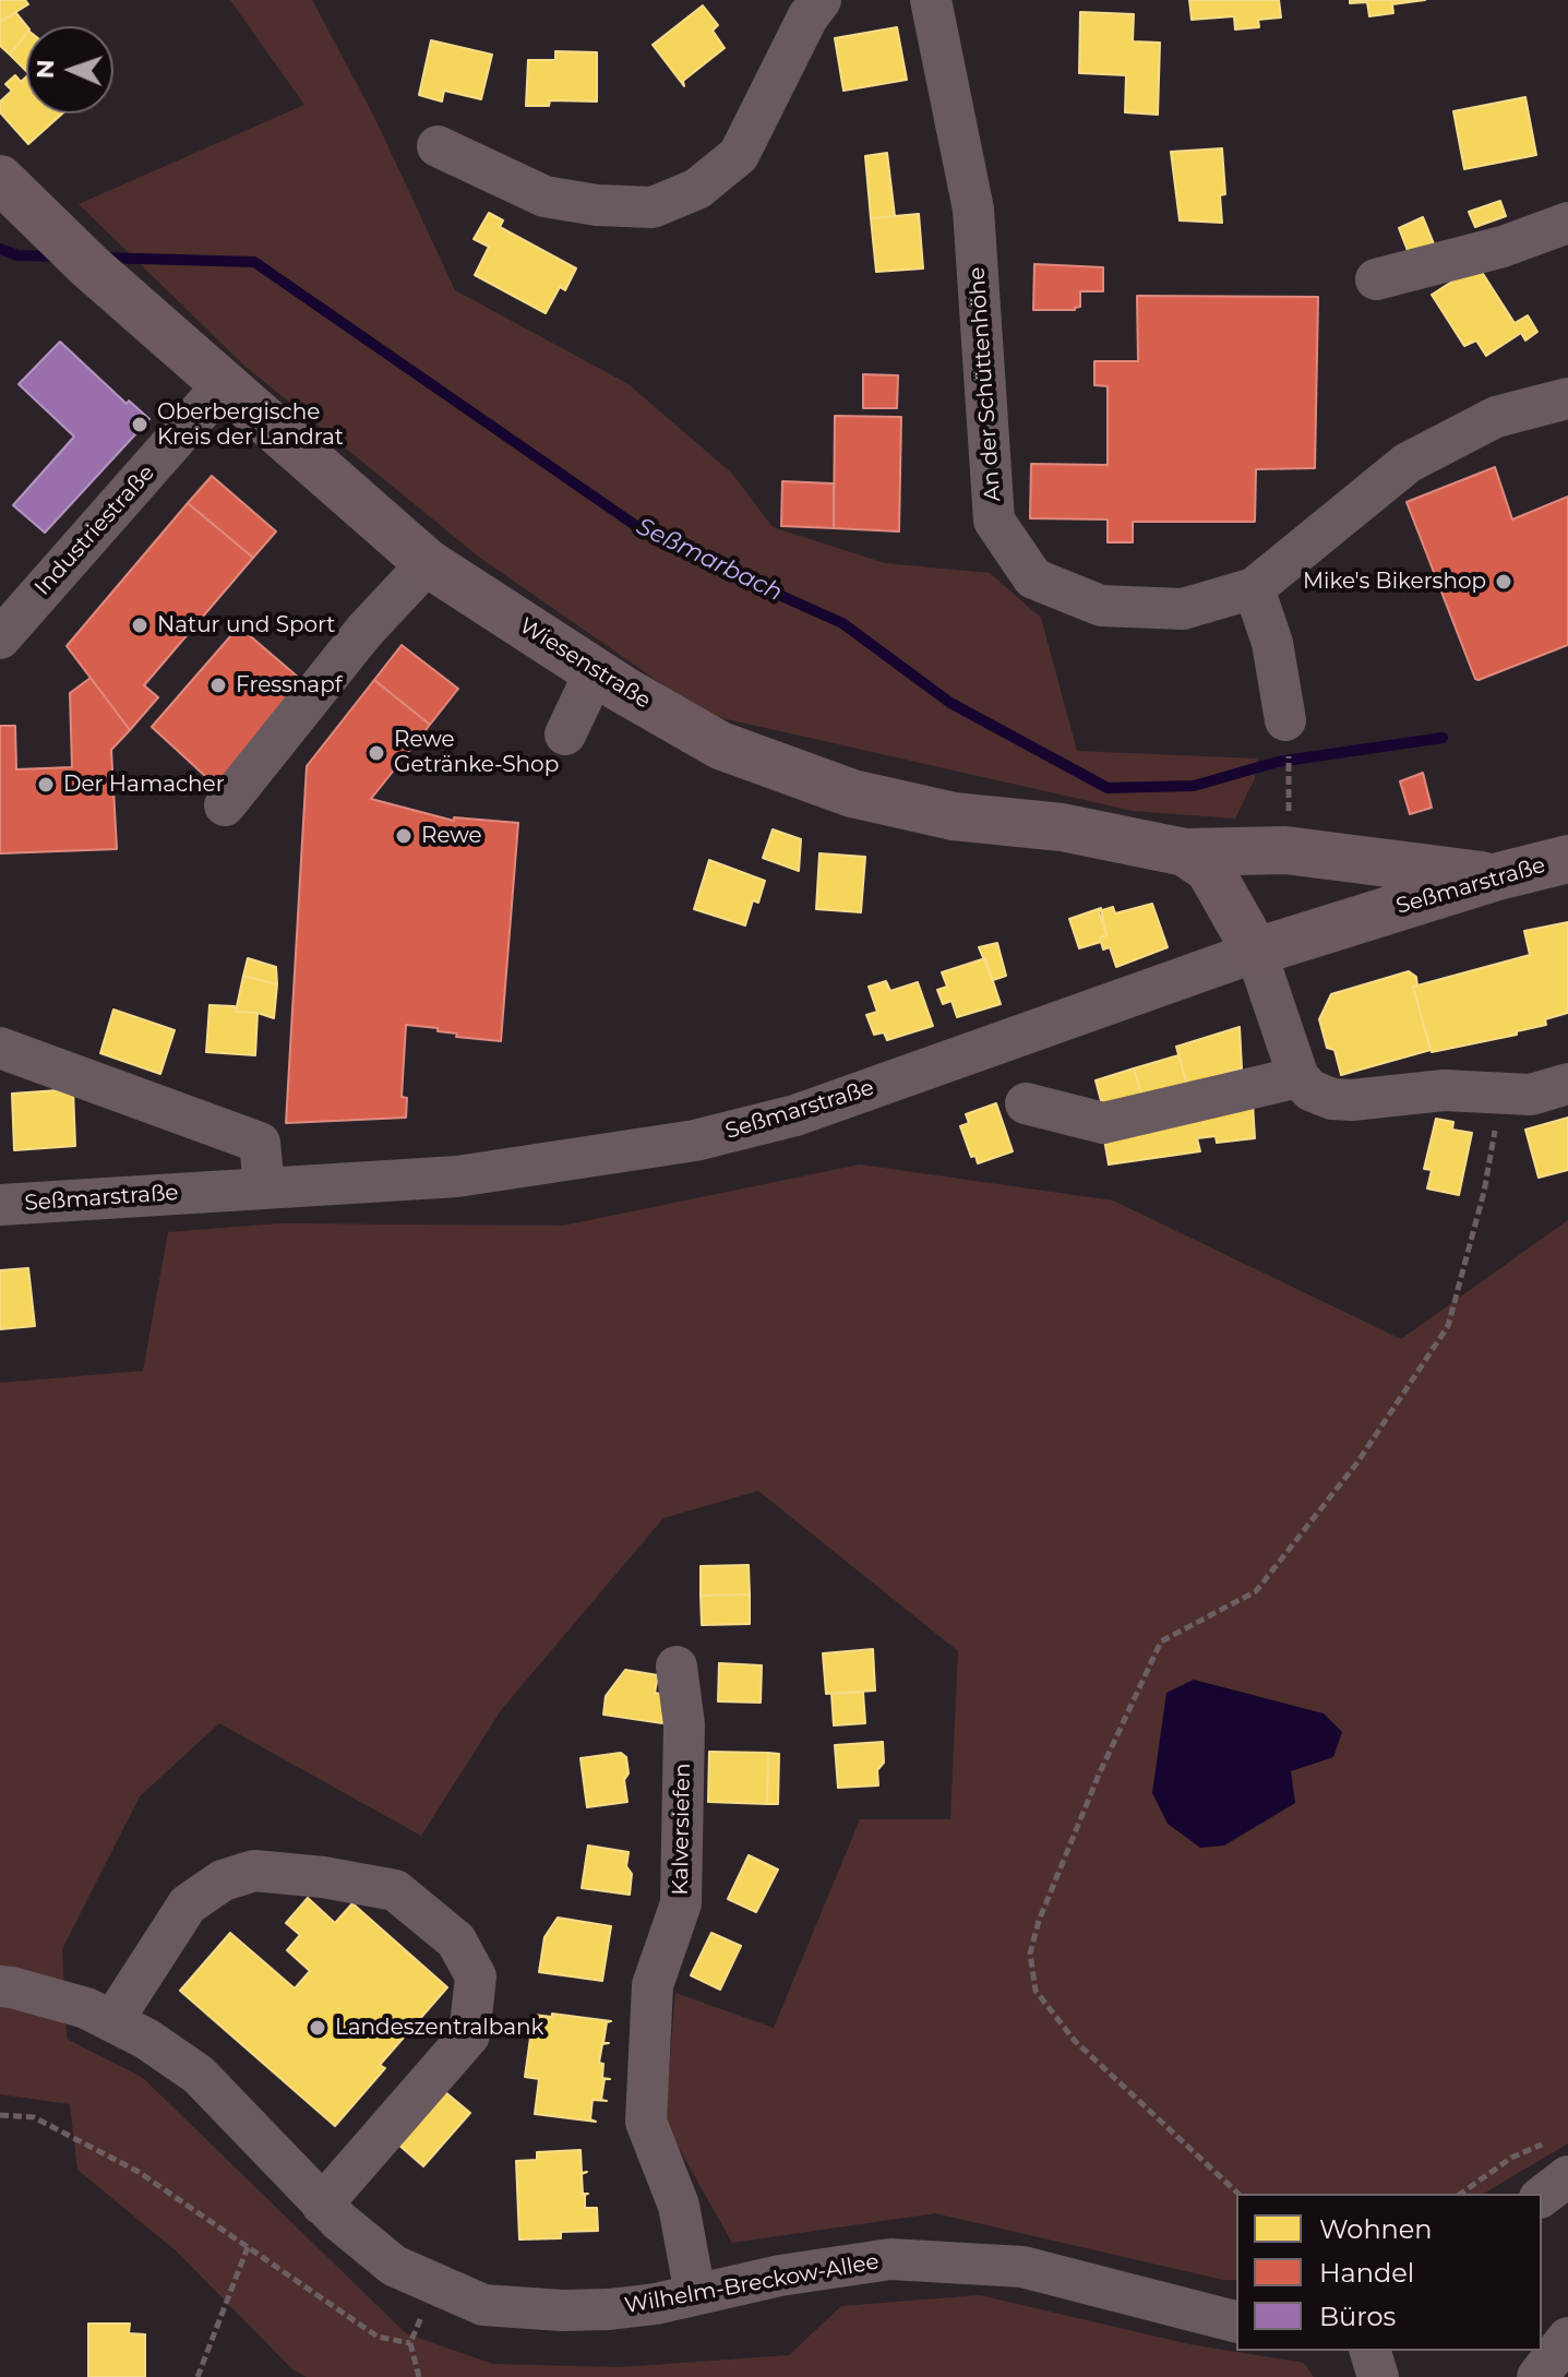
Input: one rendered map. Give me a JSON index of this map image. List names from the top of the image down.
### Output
{
  "streets": {
    "main road": ["Wiesenstraße", "Seßmarstraße"],
    "street": [
      "An der Schüttenhöhe",
      "Industriestraße",
      "Kalversiefen",
      "Wilhelm-Breckow-Allee"
    ]
  },
  "crossings": [
    ["Industriestraße", "Wiesenstraße"],
    ["Wiesenstraße", "Seßmarstraße"],
    ["Kalversiefen", "Wilhelm-Breckow-Allee"]
  ],
  "water": ["Seßmarbach"],
  "places": [
    "Oberbergische Kreis der Landrat",
    "Mike's Bikershop",
    "Natur und Sport",
    "Fressnapf",
    "Rewe Getränke-Shop",
    "Der Hamacher",
    "Rewe",
    "Landeszentralbank"
  ],
  "legend": ["Wohnen", "Handel", "Büros"],
  "north": "left"
}
